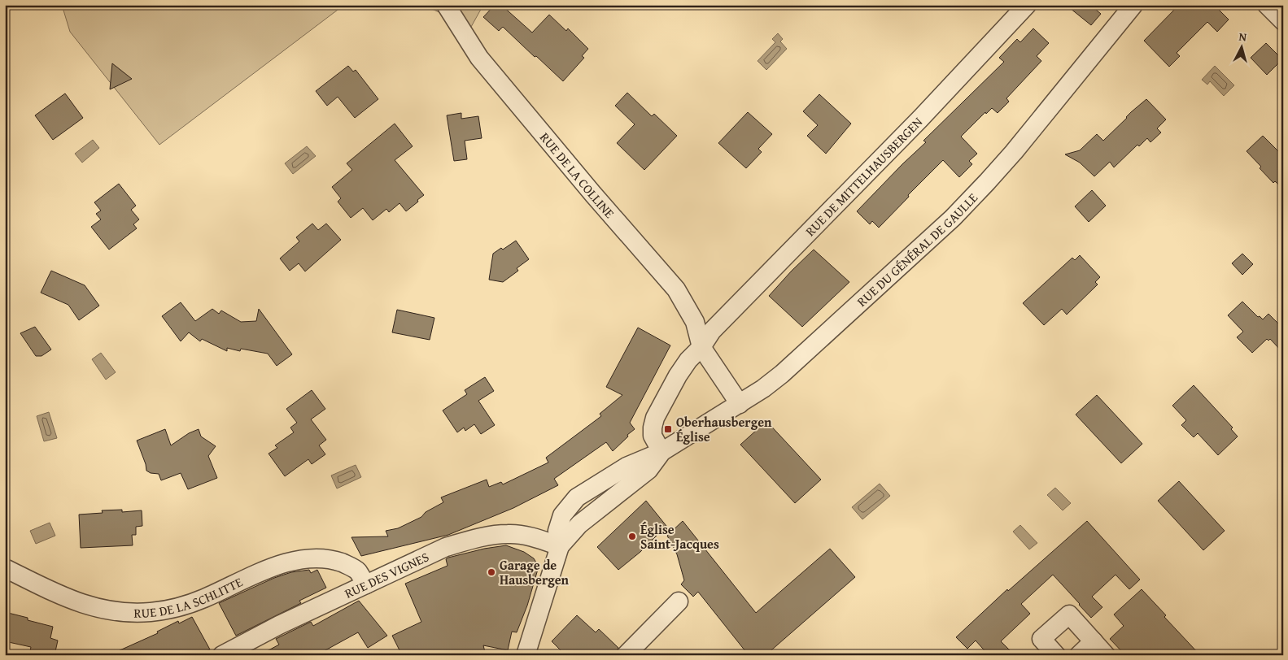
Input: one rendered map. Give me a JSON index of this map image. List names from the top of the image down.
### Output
{
  "streets": {
    "street": [
      "RUE DE LA COLLINE",
      "RUE DE MITTELHAUSBERGEN",
      "RUE DU GÉNÉRAL DE GAULLE",
      "RUE DES VIGNES",
      "RUE DE LA SCHLITTE"
    ]
  },
  "crossings": [
    ["RUE DE LA COLLINE", "RUE DE MITTELHAUSBERGEN"],
    ["RUE DE LA COLLINE", "RUE DU GÉNÉRAL DE GAULLE"],
    ["RUE DE MITTELHAUSBERGEN", "RUE DU GÉNÉRAL DE GAULLE"],
    ["RUE DU GÉNÉRAL DE GAULLE", "RUE DES VIGNES"],
    ["RUE DES VIGNES", "RUE DE LA SCHLITTE"]
  ],
  "places": {
    "transit": ["Oberhausbergen Église"],
    "other": ["Église Saint-Jacques", "Garage de Hausbergen"]
  },
  "north": "top"
}
